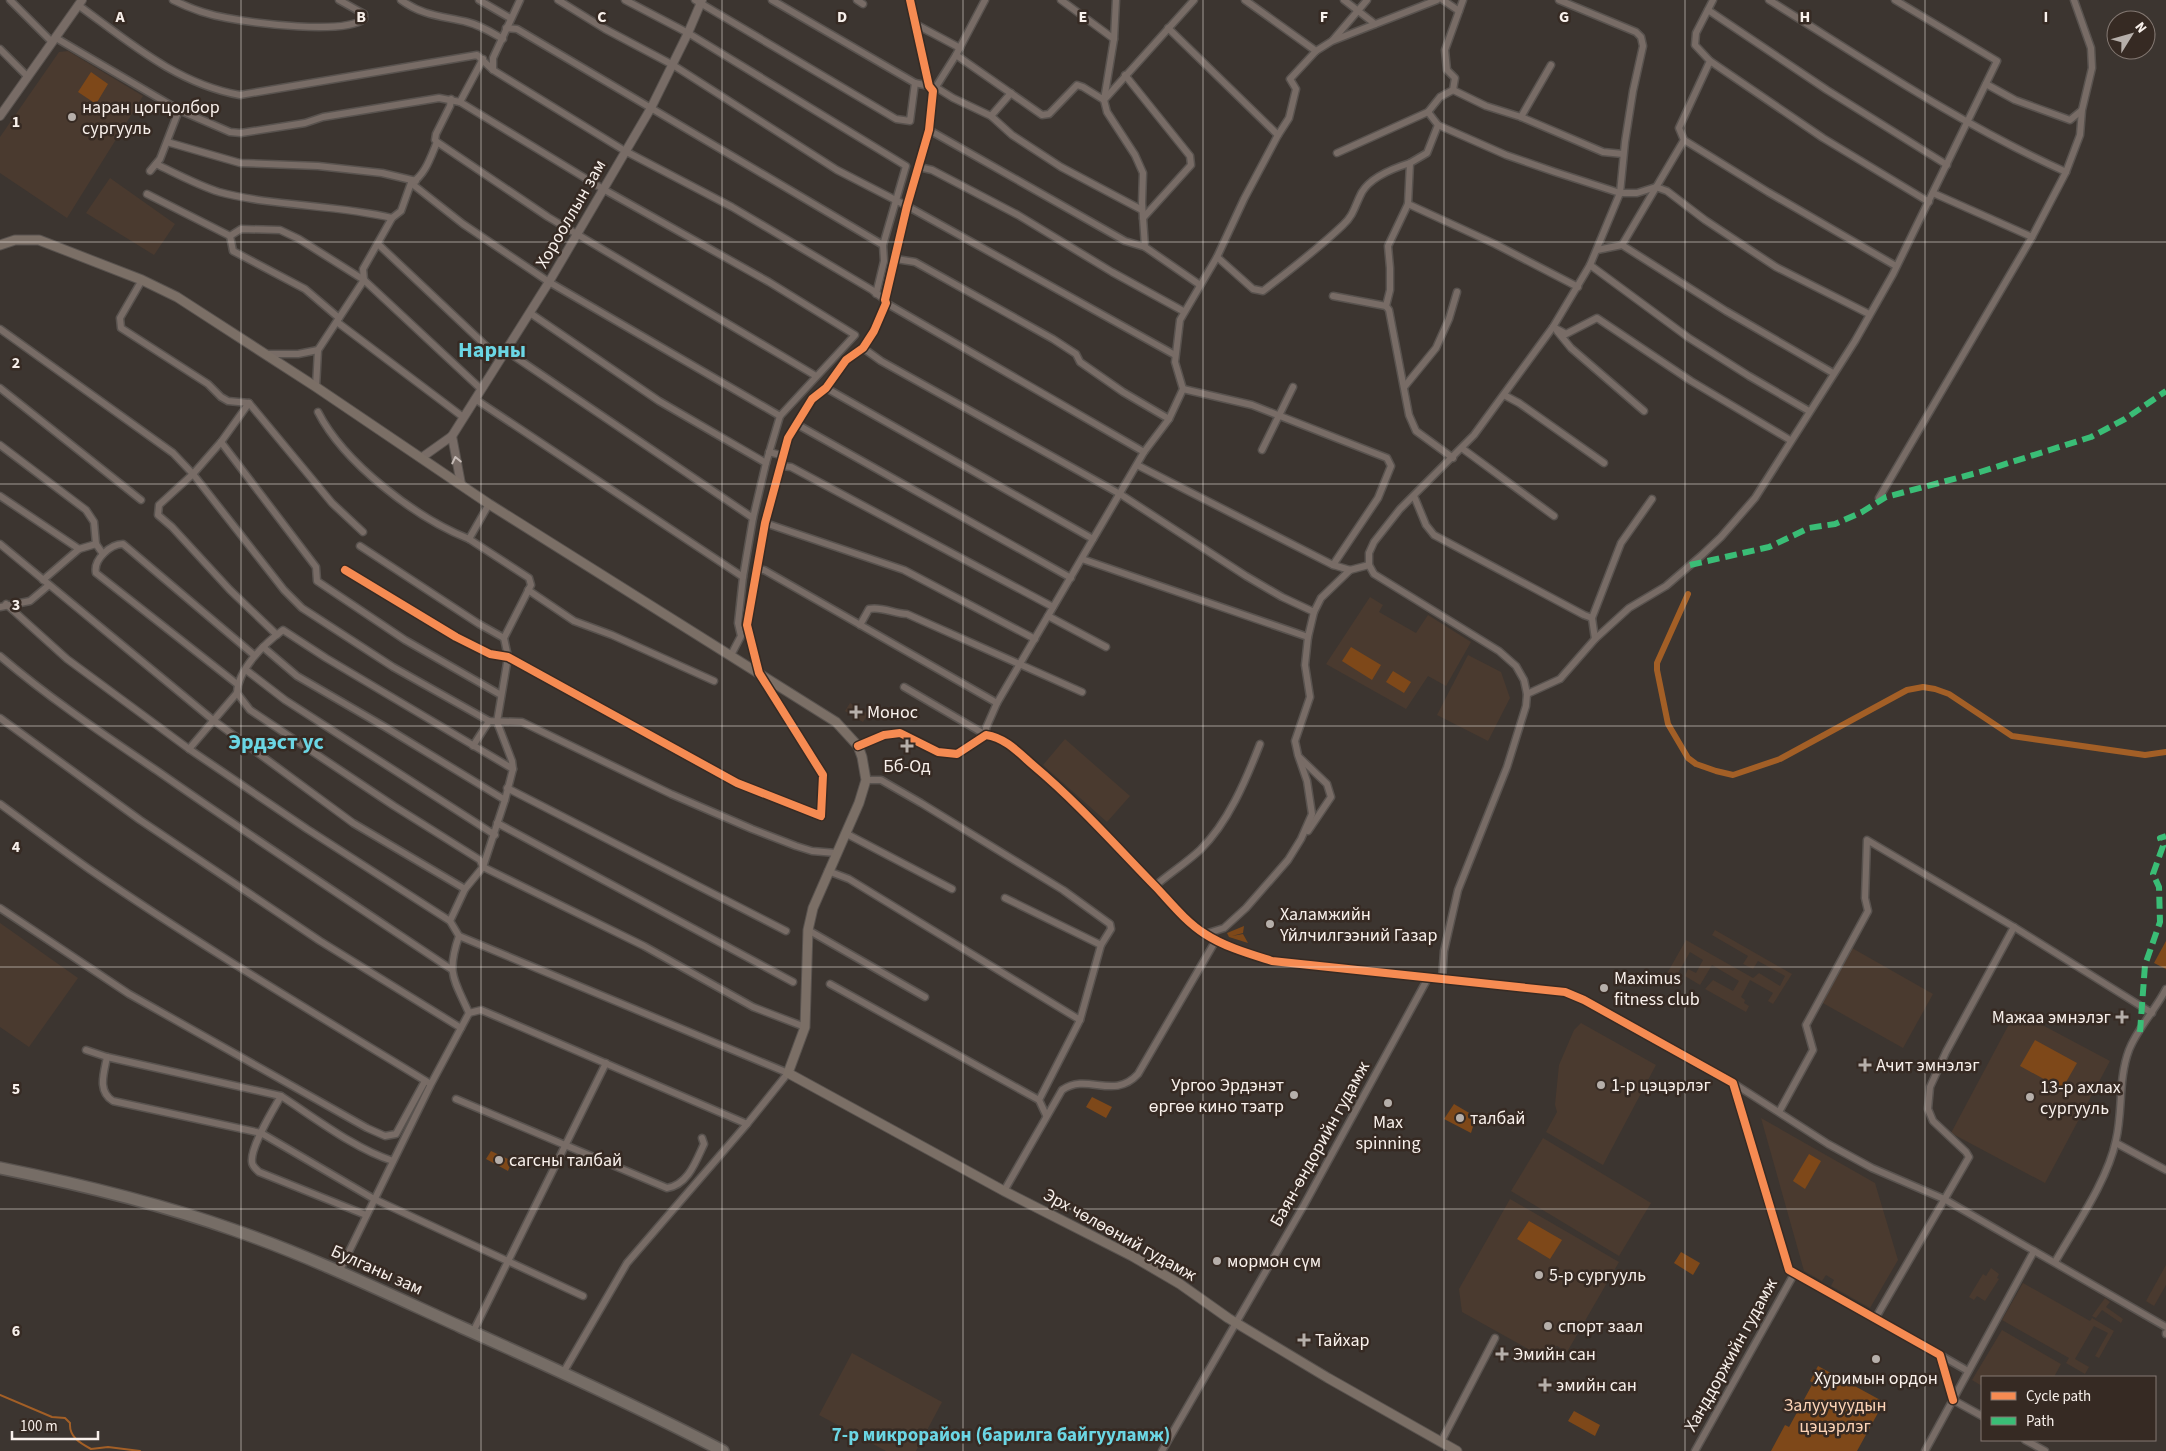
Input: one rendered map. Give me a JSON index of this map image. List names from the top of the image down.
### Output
{
  "streets": {
    "highway": ["Булганы зам"],
    "main road": ["Эрх чөлөөний гудамж"],
    "street": ["Хорооллын зам", "Баян-өндорийн гудамж", "Ханддоржийн гудамж"]
  },
  "crossings": [
    ["Баян-өндорийн гудамж", "Эрх чөлөөний гудамж"]
  ],
  "districts": ["Нарны", "Эрдэст ус", "7-р микрорайон (барилга байгууламж)"],
  "parks": ["Залуучуудын цэцэрлэг"],
  "places": {
    "other": [
      "наран цогцолбор сургууль",
      "Халамжийн Үйлчилгээний Газар",
      "Maximus fitness club",
      "1-р цэцэрлэг",
      "Ургоо Эрдэнэт өргөө кино тэатр",
      "13-р ахлах сургууль",
      "Max spinning",
      "талбай",
      "сагсны талбай",
      "мормон сүм",
      "5-р сургууль",
      "спорт заал",
      "Хуримын ордон"
    ],
    "health": [
      "Монос",
      "Бб-Од",
      "Maжаа эмнэлэг",
      "Ачит эмнэлэг",
      "Тайхар",
      "Эмийн сан",
      "эмийн сан"
    ]
  },
  "legend": ["Cycle path", "Path"],
  "scale_bar": "100 m",
  "north": "top right",
  "grid": {
    "columns": [
      "A",
      "B",
      "C",
      "D",
      "E",
      "F",
      "G",
      "H",
      "I"
    ],
    "rows": [
      "1",
      "2",
      "3",
      "4",
      "5",
      "6"
    ]
  }
}
